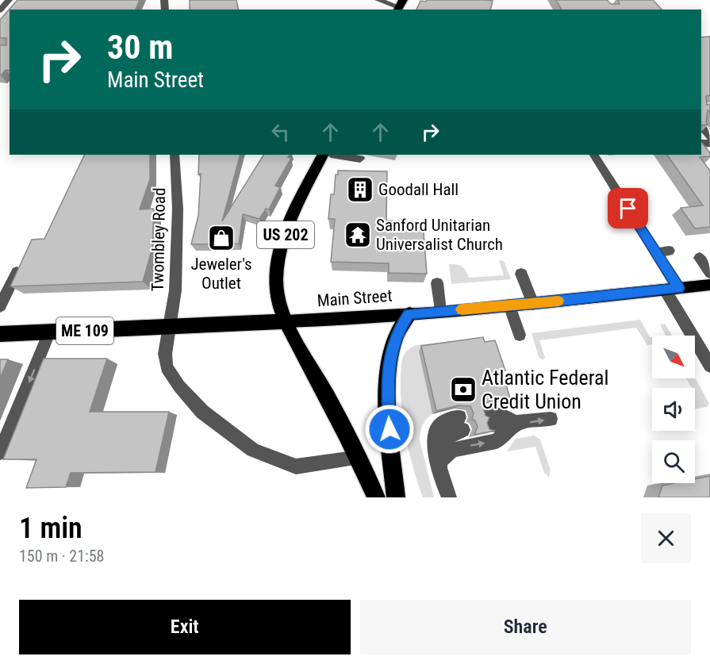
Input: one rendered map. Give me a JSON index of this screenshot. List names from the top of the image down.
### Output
{
  "streets": {
    "highway": ["US 202", "Main Street", "ME 109"],
    "street": ["Twombley Road"]
  },
  "crossings": [
    ["US 202", "Twombley Road"],
    ["US 202", "Main Street"],
    ["Twombley Road", "Main Street"]
  ],
  "places": {
    "building": ["Goodall Hall"],
    "temple": ["Sanford Unitarian Universalist Church"],
    "shop": ["Jeweler's Outlet"],
    "bank": ["Atlantic Federal Credit Union"]
  },
  "north": "bottom right",
  "page": {
    "turn": ["30 m", "Main Street"],
    "heading": ["1 min", "150 m · 21:58"],
    "buttons": ["Exit", "Share"]
  }
}
